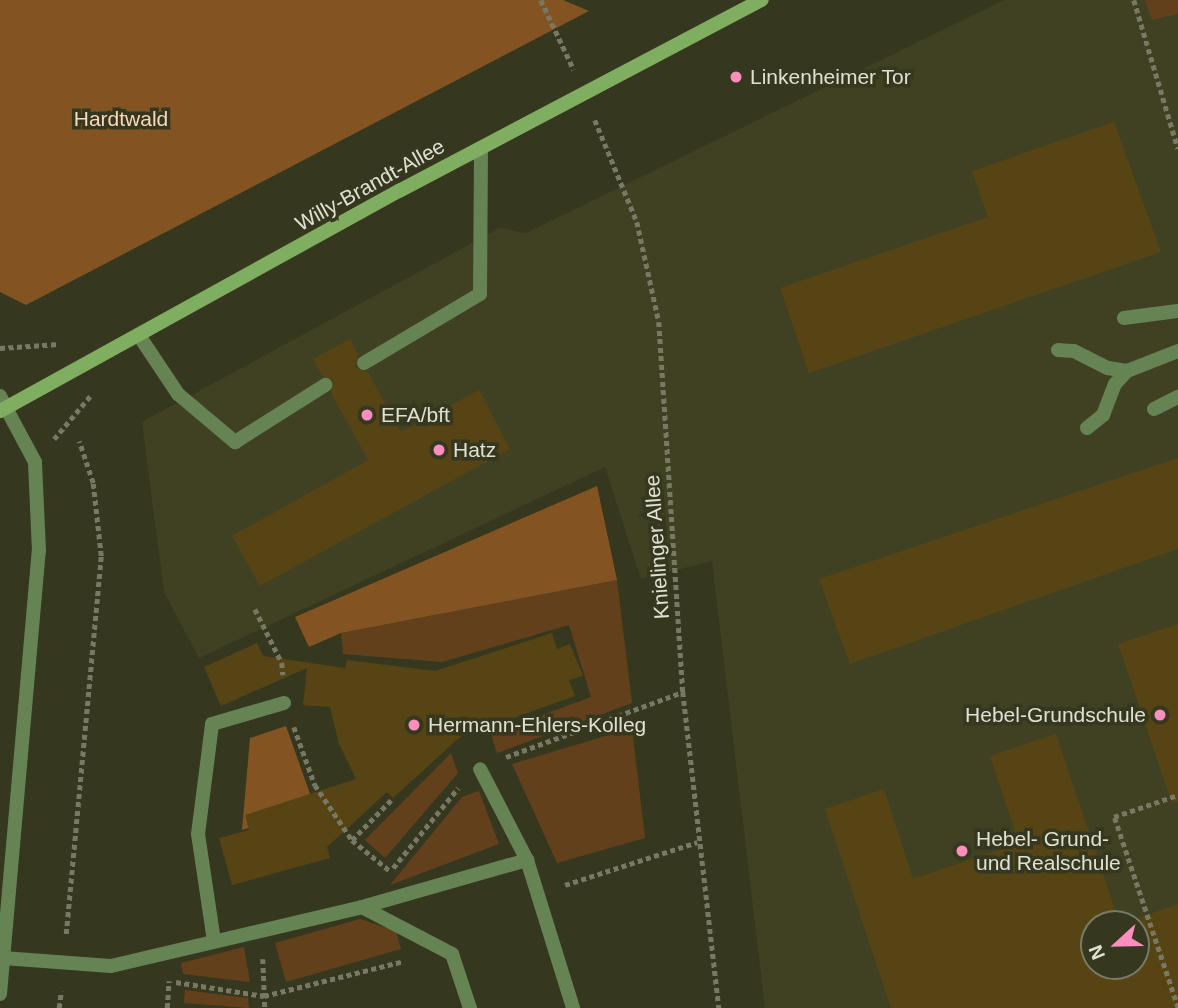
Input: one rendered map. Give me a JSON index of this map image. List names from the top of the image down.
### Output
{
  "streets": {
    "main road": ["Willy-Brandt-Allee"],
    "path": ["Knielinger Allee"]
  },
  "crossings": [
    ["Willy-Brandt-Allee", "Knielinger Allee"]
  ],
  "parks": ["Hardtwald"],
  "places": [
    "Linkenheimer Tor",
    "EFA/bft",
    "Hatz",
    "Hebel-Grundschule",
    "Hermann-Ehlers-Kolleg",
    "Hebel- Grund- und Realschule"
  ],
  "north": "left"
}
